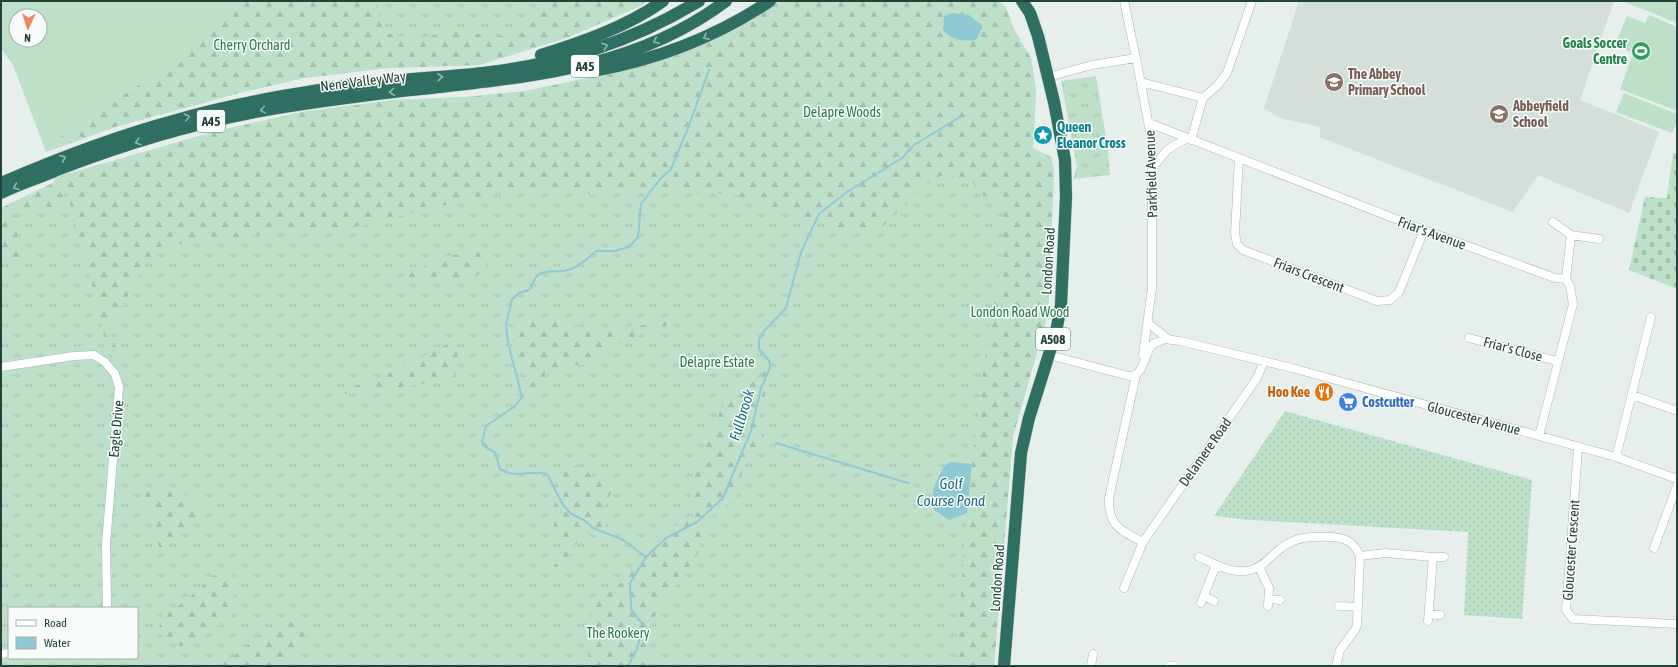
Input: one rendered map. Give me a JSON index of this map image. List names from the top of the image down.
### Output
{
  "streets": {
    "highway": [
      "A45",
      "Nene Valley Way",
      "London Road",
      "A508"
    ],
    "street": [
      "Parkfield Avenue",
      "Friar's Avenue",
      "Friars Crescent",
      "Friar's Close",
      "Gloucester Avenue",
      "Eagle Drive",
      "Delamere Road",
      "Gloucester Crescent"
    ]
  },
  "crossings": [
    ["Parkfield Avenue", "Friar's Avenue"],
    ["Friar's Avenue", "Friars Crescent"],
    ["Gloucester Avenue", "Delamere Road"],
    ["Gloucester Avenue", "Gloucester Crescent"]
  ],
  "water": ["Fullbrook", "Golf Course Pond"],
  "parks": [
    "Cherry Orchard",
    "Delapre Woods",
    "London Road Wood",
    "Delapre Estate",
    "The Rookery"
  ],
  "places": {
    "sports": ["Goals Soccer Centre"],
    "school or university": ["The Abbey Primary School", "Abbeyfield School"],
    "place": ["Queen Eleanor Cross"],
    "restaurant": ["Hoo Kee"],
    "supermarket": ["Costcutter"]
  },
  "legend": ["Road", "Water"],
  "north": "bottom"
}
